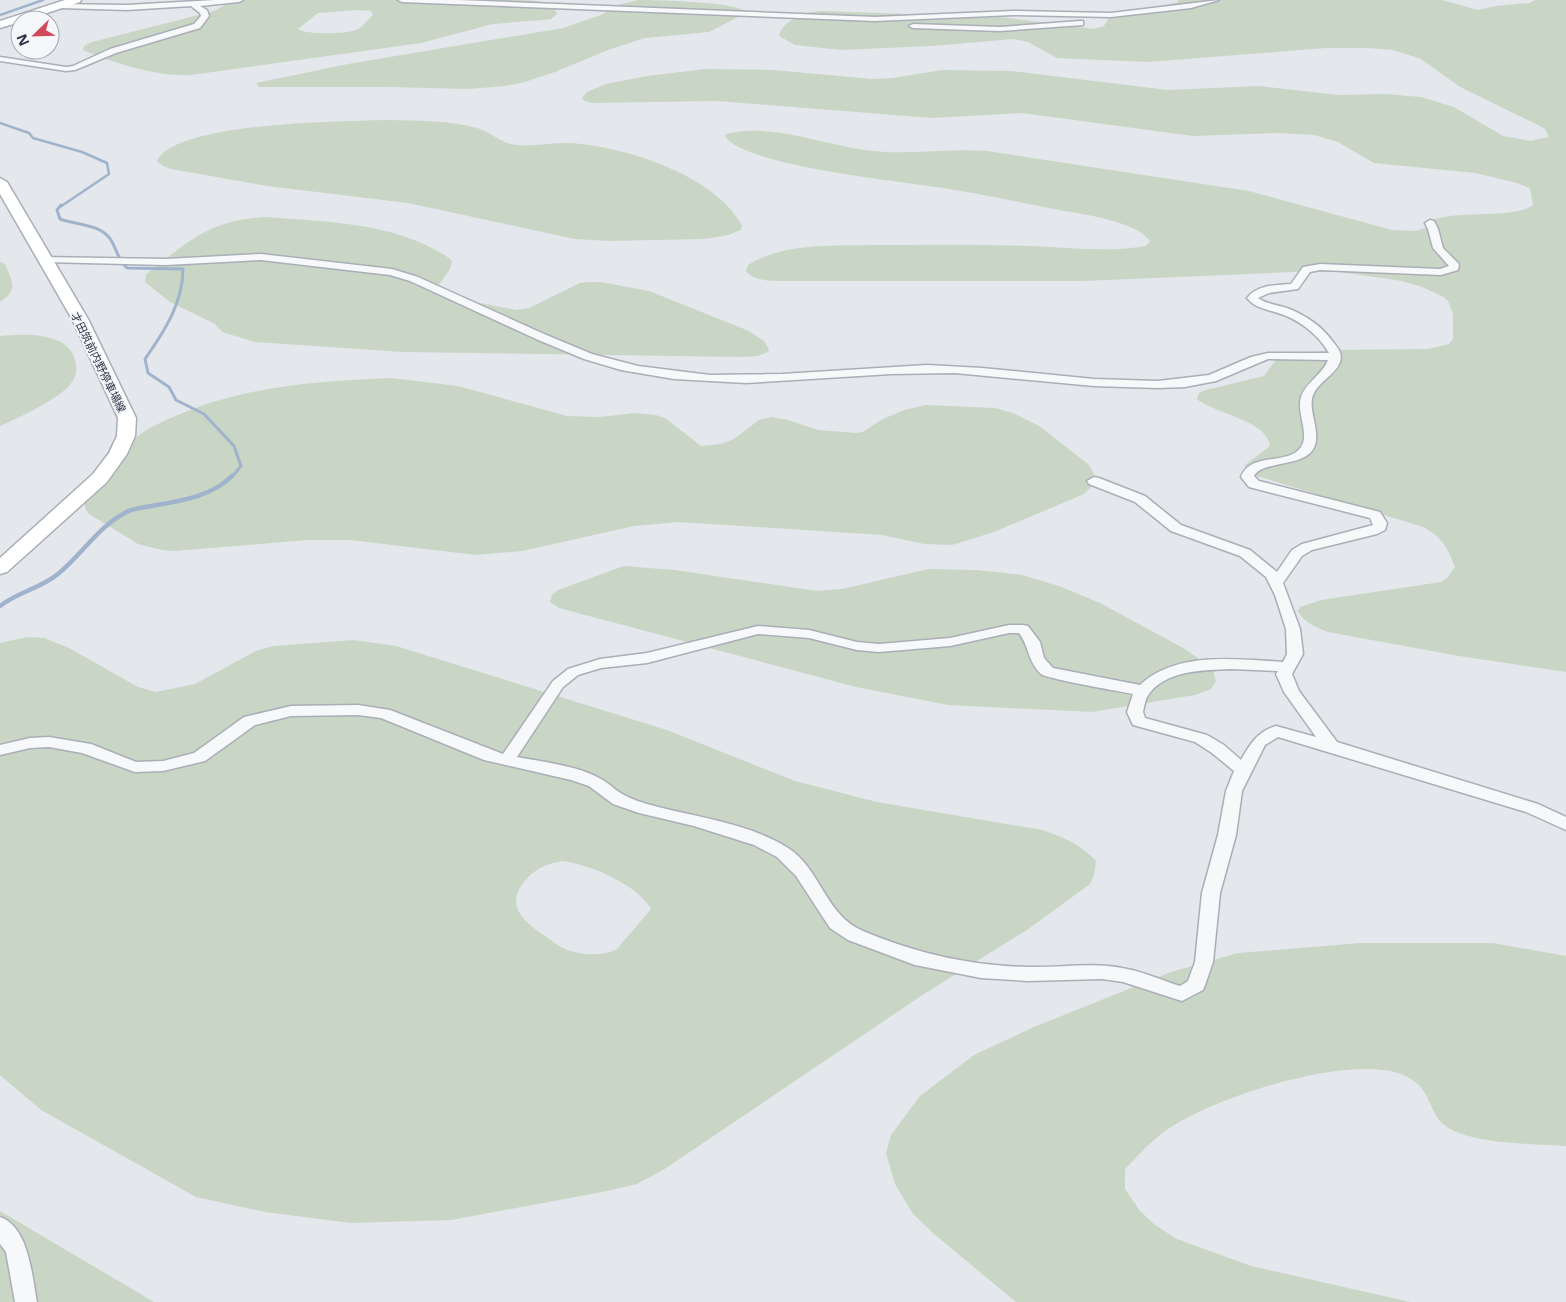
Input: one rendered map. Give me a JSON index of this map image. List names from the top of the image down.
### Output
{
  "streets": {
    "main road": ["才田筑前内野停車場線"]
  },
  "north": "bottom left"
}
